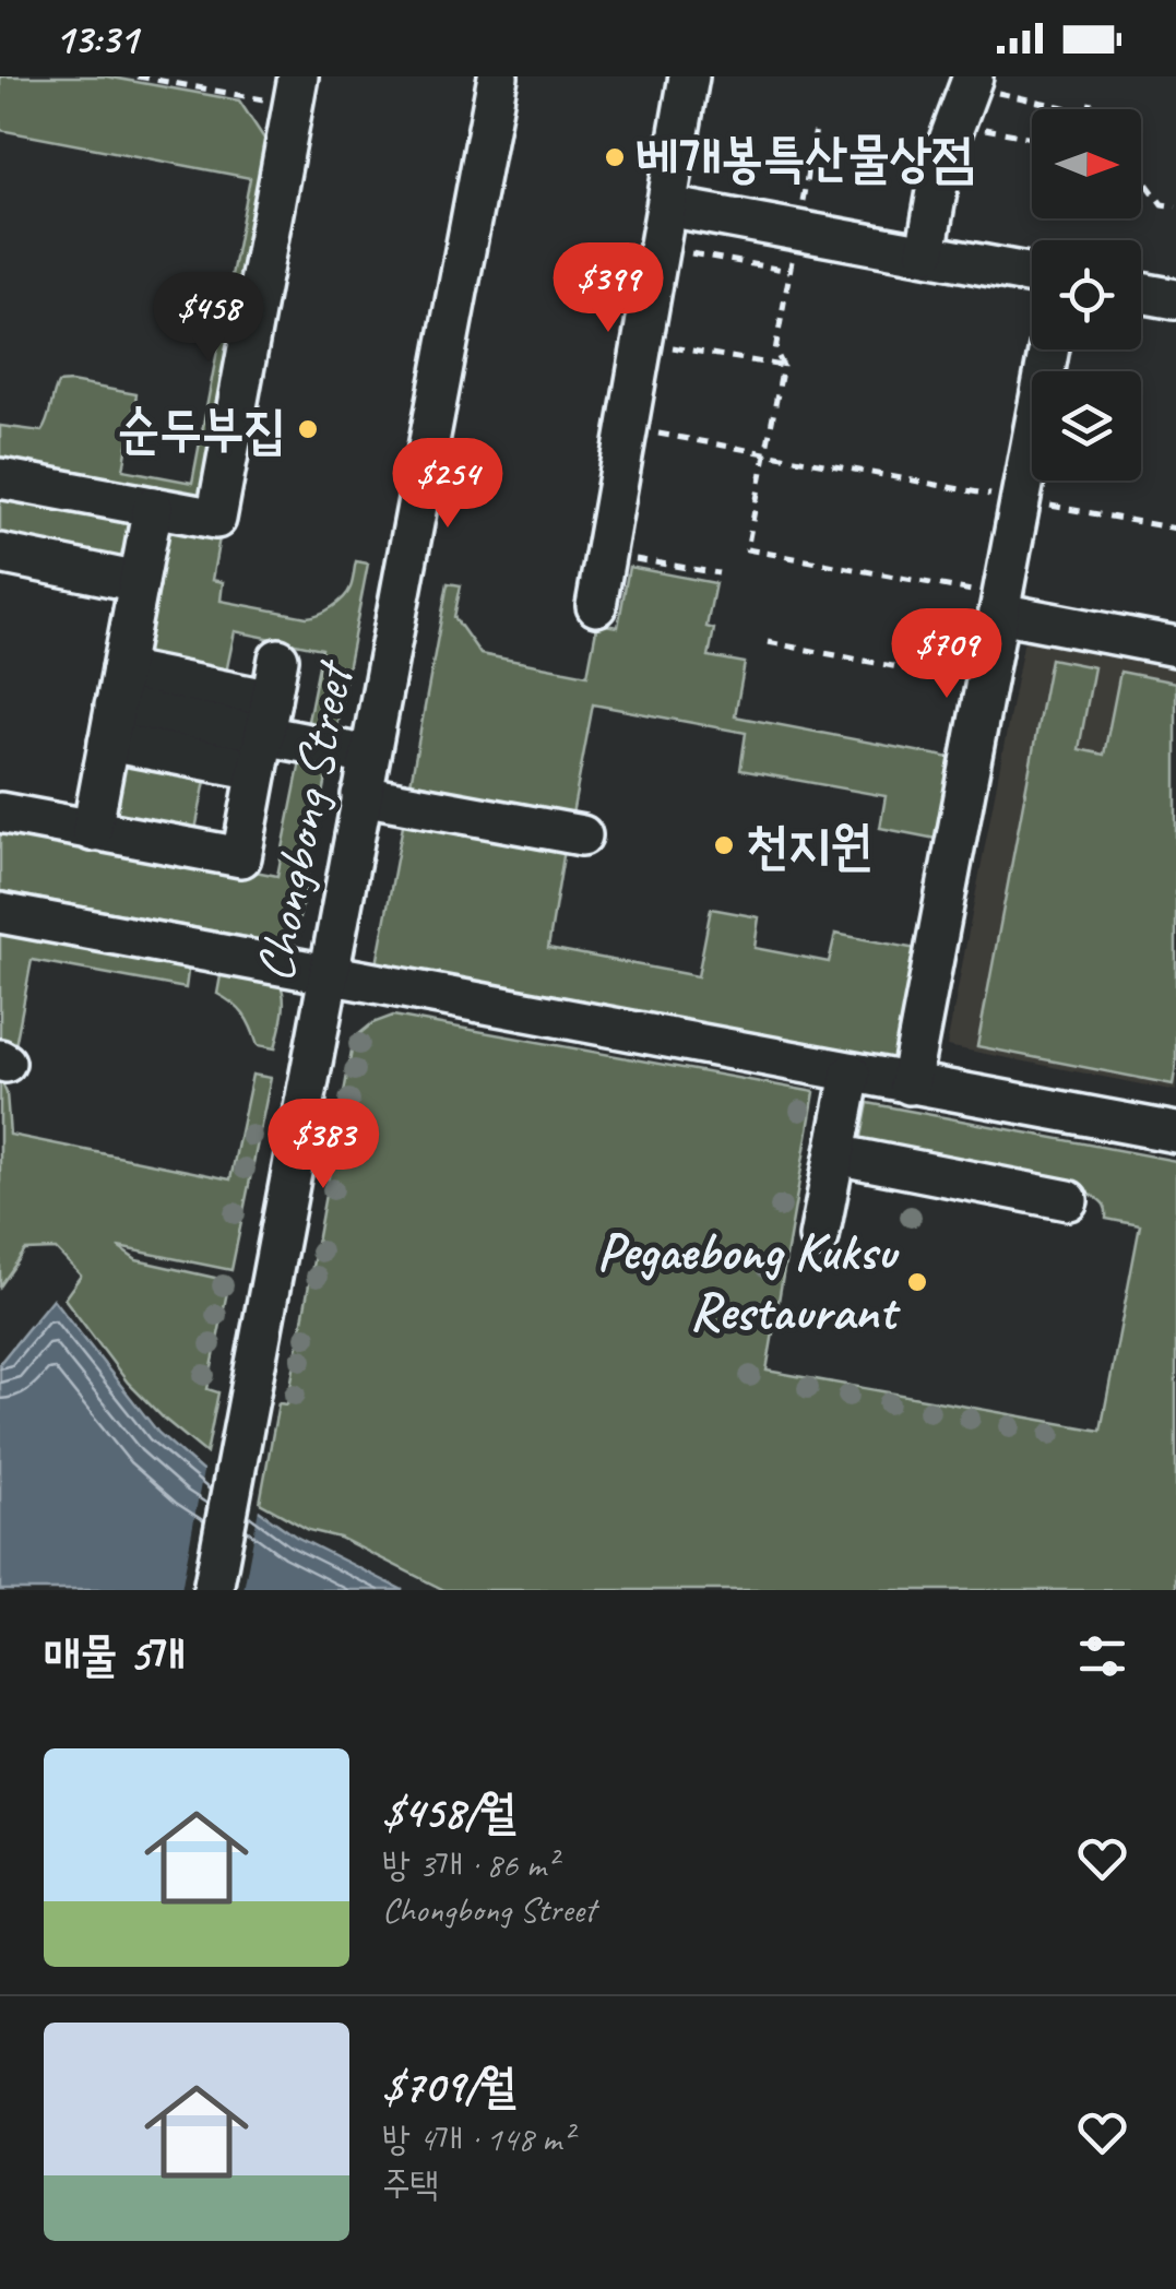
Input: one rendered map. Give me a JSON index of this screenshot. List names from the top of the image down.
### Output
{
  "streets": {
    "street": ["Chongbong Street"]
  },
  "places": [
    "베개봉특산물상점",
    "순두부집",
    "천지원",
    "Pegaebong Kuksu Restaurant"
  ],
  "north": "right",
  "page": {
    "status": "13:31",
    "price": [
      "$399",
      "$458",
      "$254",
      "$709",
      "$383"
    ],
    "heading": "매물 5개",
    "list": [
      {
        "name": "$458/월",
        "note": "방 3개 · 86 m² · Chongbong Street"
      },
      {
        "name": "$709/월",
        "note": "방 4개 · 148 m² · 주택"
      }
    ]
  }
}
